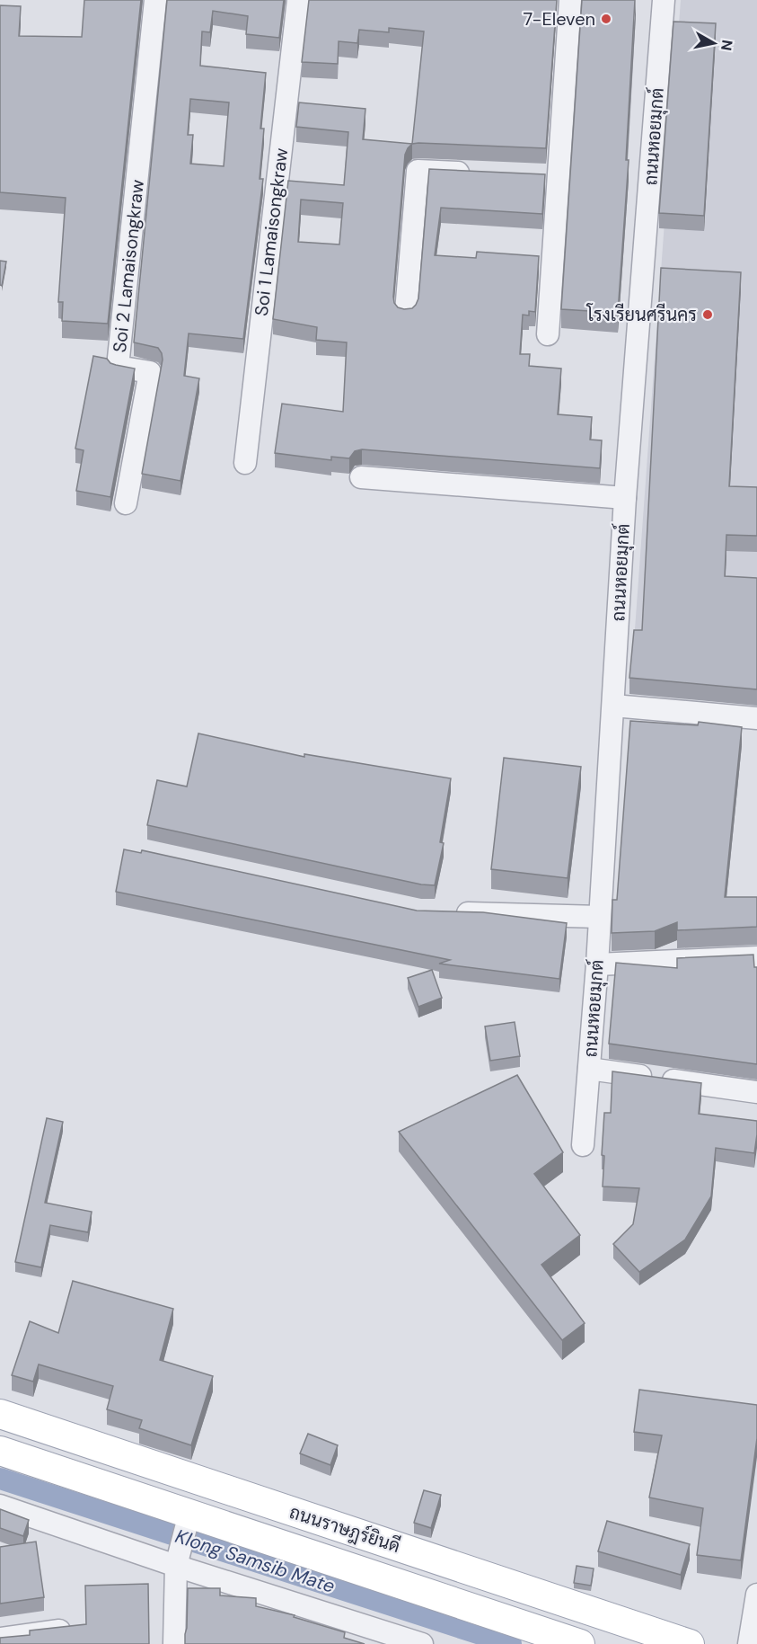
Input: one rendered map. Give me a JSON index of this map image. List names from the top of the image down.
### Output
{
  "streets": {
    "main road": ["ถนนราษฎร์ยินดี"],
    "street": ["ถนนหอยมุกต์", "Soi 1 Lamaisongkraw", "Soi 2 Lamaisongkraw"]
  },
  "water": ["Klong Samsib Mate"],
  "places": ["7-Eleven", "โรงเรียนศรีนคร"],
  "north": "right"
}
